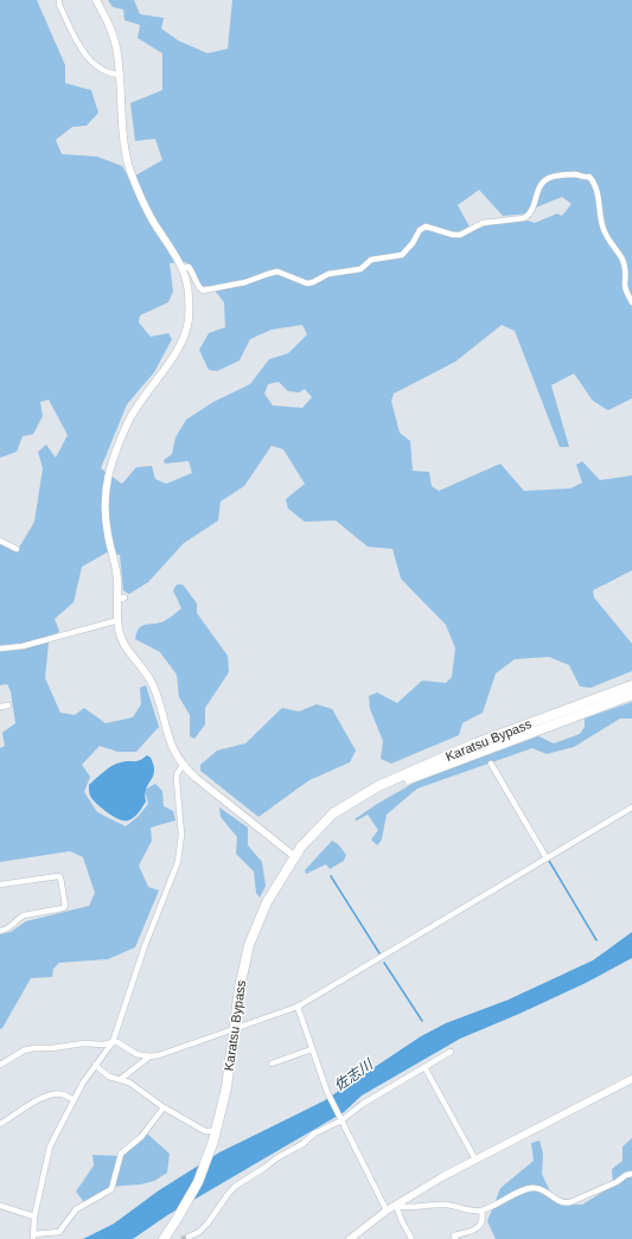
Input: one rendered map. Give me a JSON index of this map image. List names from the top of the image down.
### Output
{
  "streets": {
    "highway": ["Karatsu Bypass"]
  },
  "water": ["佐志川"]
}
